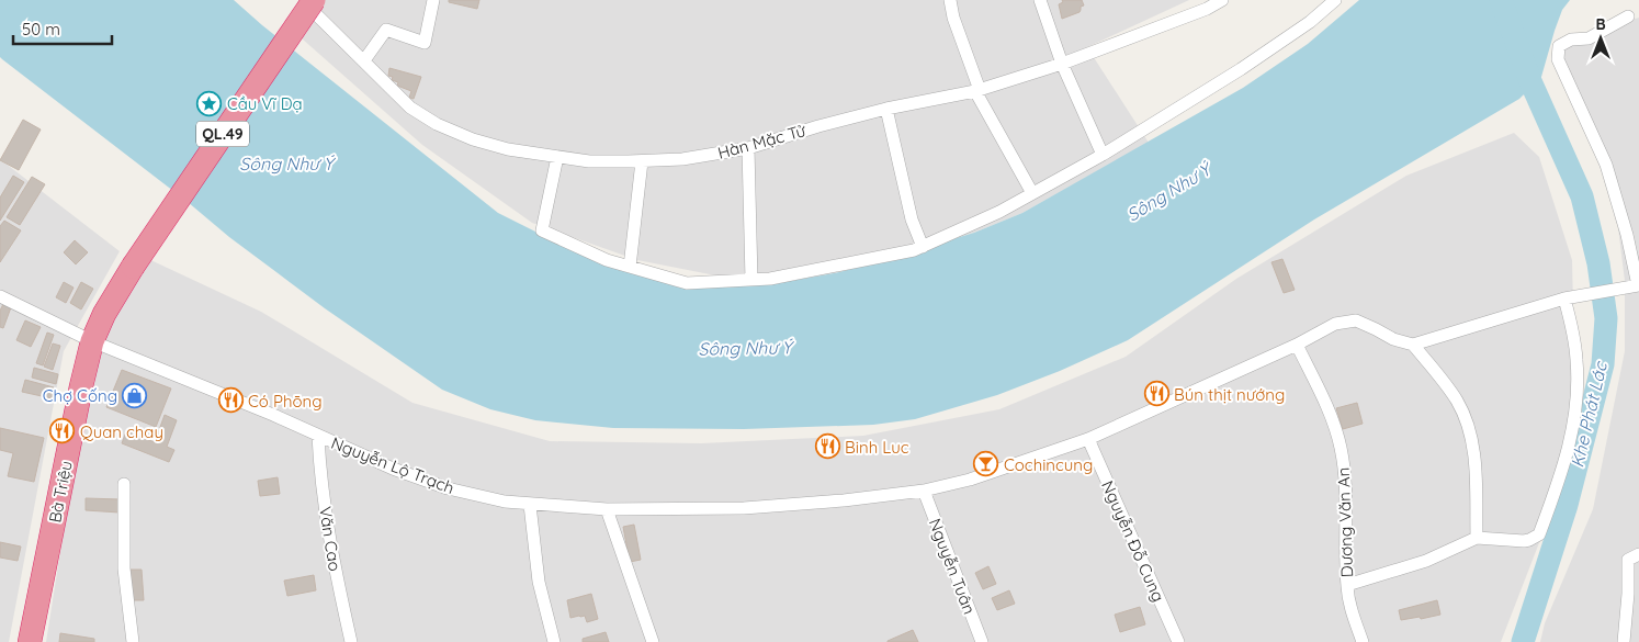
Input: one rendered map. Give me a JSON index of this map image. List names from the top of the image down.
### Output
{
  "streets": {
    "highway": ["QL.49", "Bà Triệu"],
    "street": [
      "Hàn Mặc Tử",
      "Nguyễn Lộ Trạch",
      "Dương Văn An",
      "Văn Cao",
      "Nguyễn Đỗ Cung",
      "Nguyễn Tuân"
    ]
  },
  "crossings": [
    ["QL.49", "Nguyễn Lộ Trạch"],
    ["QL.49", "Bà Triệu"],
    ["Nguyễn Lộ Trạch", "Bà Triệu"],
    ["Nguyễn Lộ Trạch", "Dương Văn An"],
    ["Nguyễn Lộ Trạch", "Văn Cao"],
    ["Nguyễn Lộ Trạch", "Nguyễn Đỗ Cung"],
    ["Nguyễn Lộ Trạch", "Nguyễn Tuân"]
  ],
  "water": ["Sông Như Ý", "Khe Phát Lác"],
  "places": {
    "place": ["Cầu Vĩ Dạ"],
    "restaurant": [
      "Bún thịt nướng",
      "Có Phōng",
      "Quan chay",
      "Binh Luc"
    ],
    "shop": ["Chợ Cống"],
    "bar": ["Cochincung"]
  },
  "scale_bar": "50 m",
  "north": "top"
}
